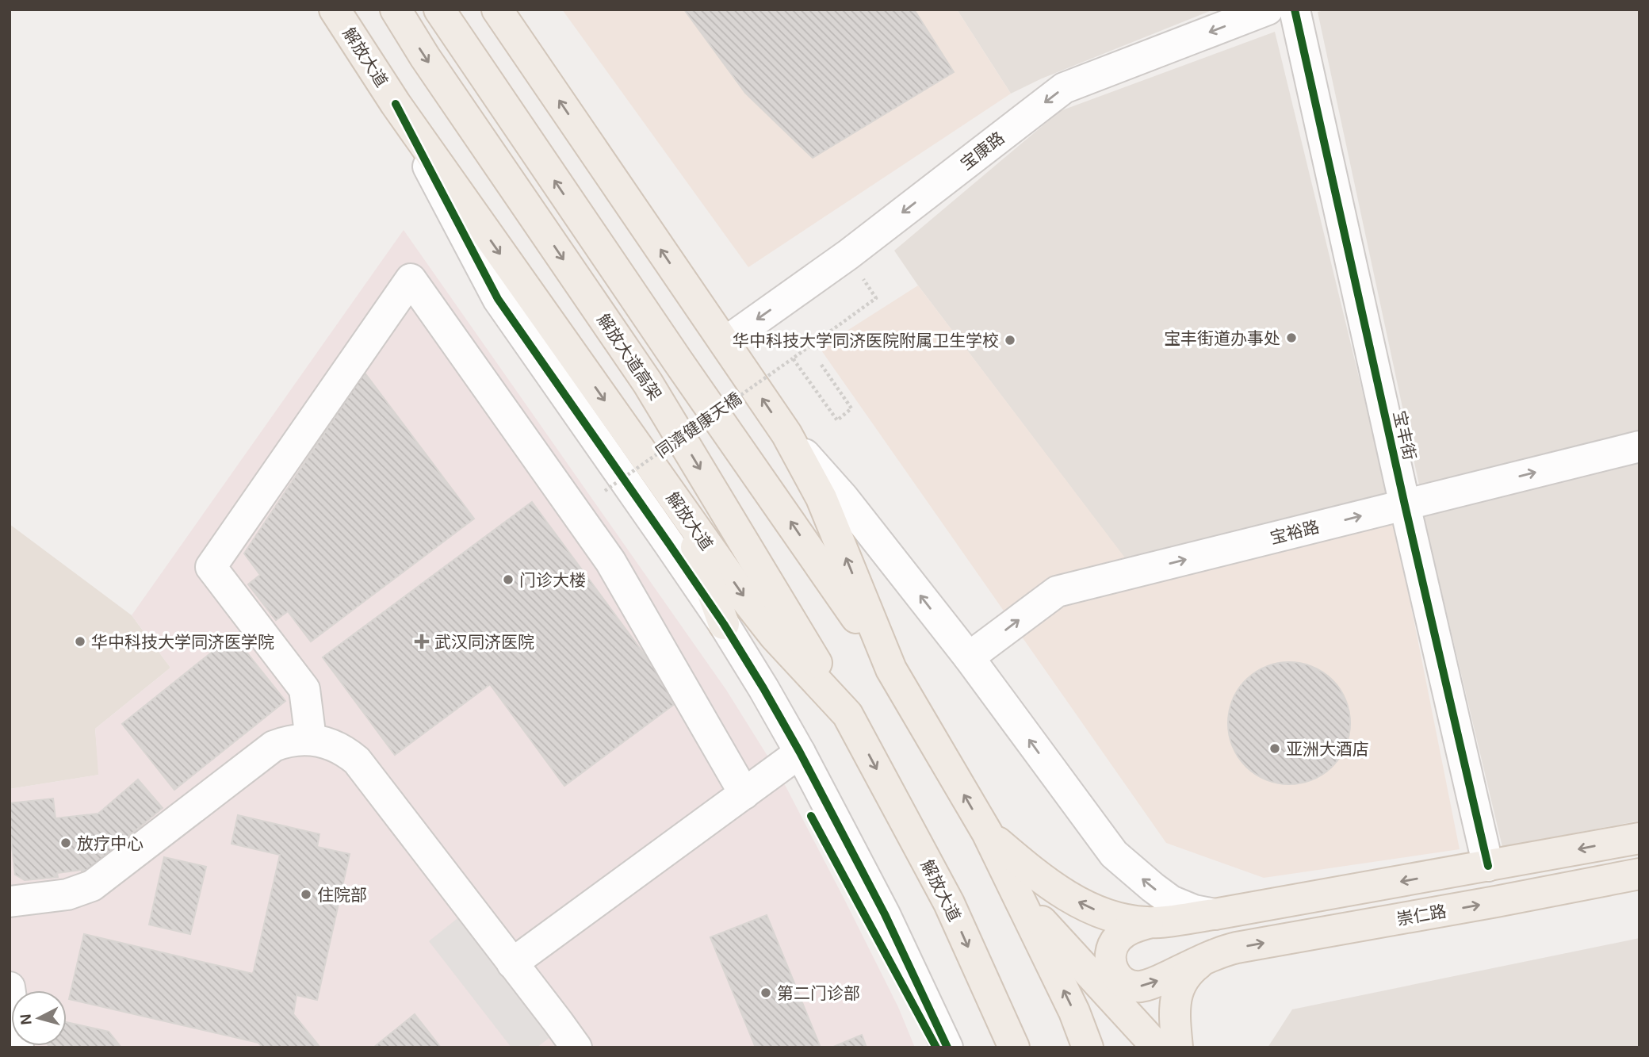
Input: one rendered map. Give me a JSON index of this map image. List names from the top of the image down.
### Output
{
  "streets": {
    "main road": ["解放大道", "解放大道高架", "崇仁路"],
    "street": ["宝康路", "宝丰街", "宝裕路"],
    "path": ["同濟健康天橋"]
  },
  "crossings": [
    ["解放大道", "解放大道高架"],
    ["宝丰街", "宝裕路"]
  ],
  "one_way": ["宝康路", "宝裕路"],
  "places": {
    "other": [
      "宝丰街道办事处",
      "华中科技大学同济医院附属卫生学校",
      "门诊大楼",
      "华中科技大学同济医学院",
      "亚洲大酒店",
      "放疗中心",
      "住院部",
      "第二门诊部"
    ],
    "health": ["武汉同济医院"]
  },
  "north": "left"
}
